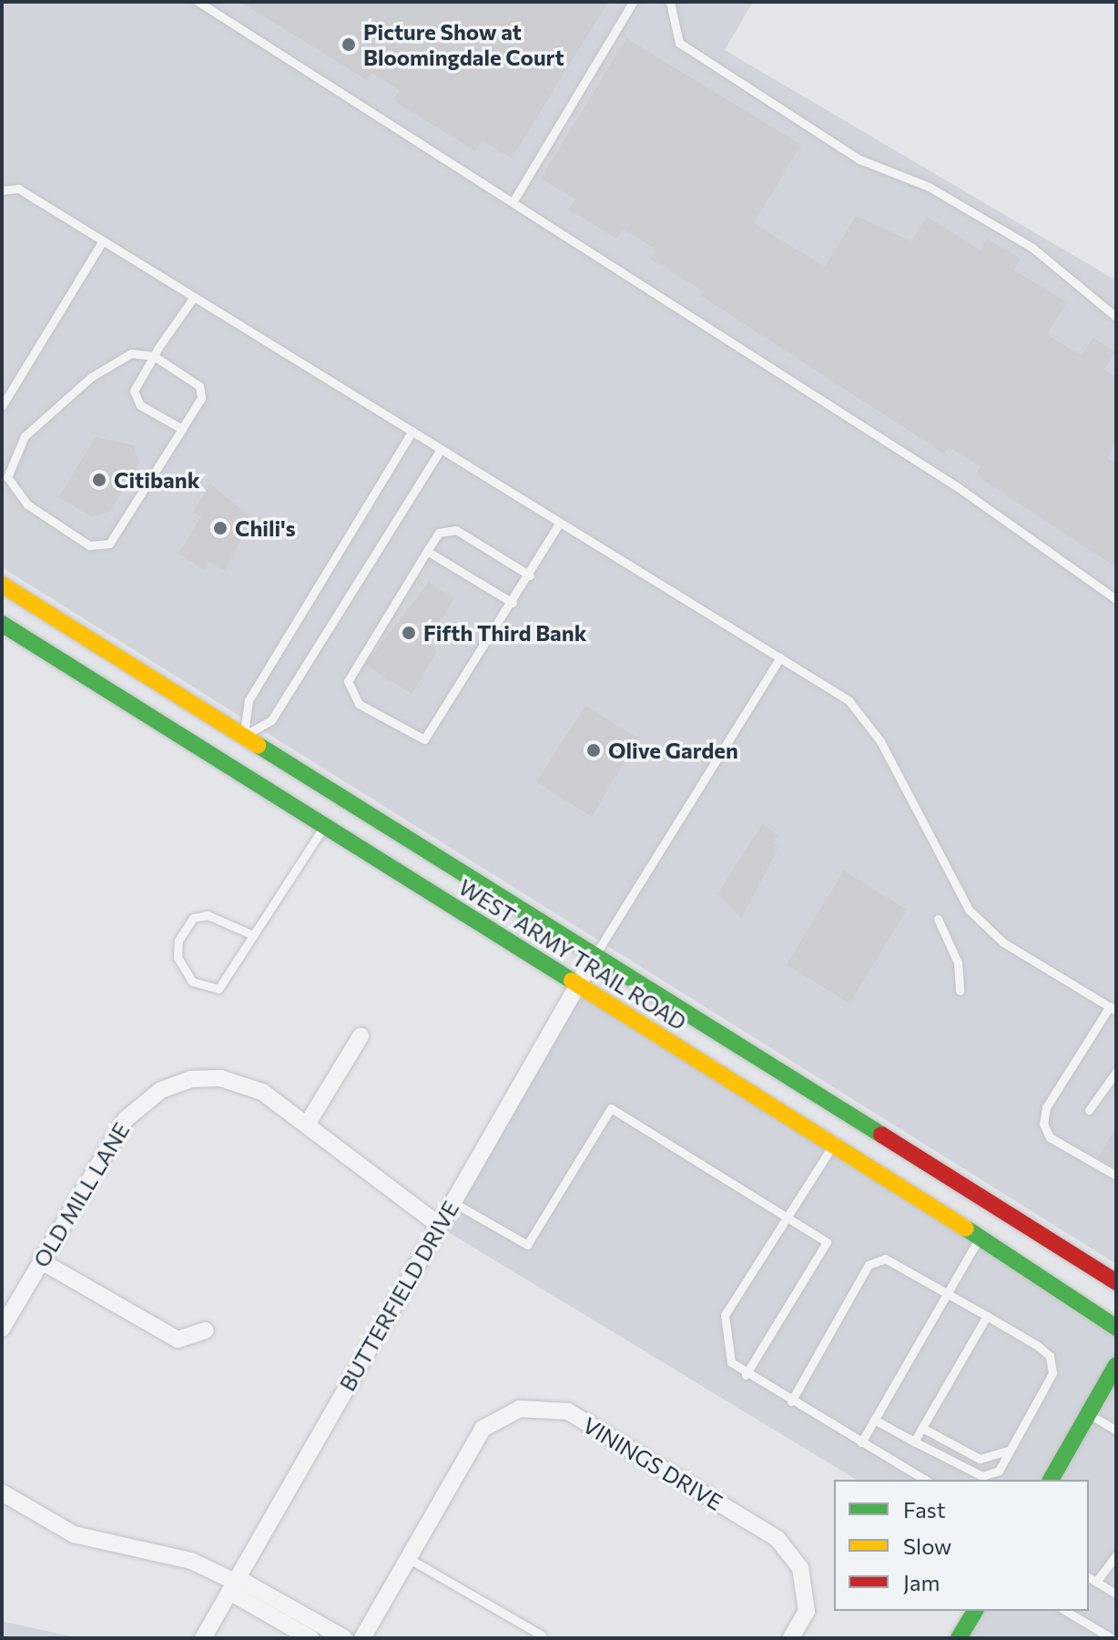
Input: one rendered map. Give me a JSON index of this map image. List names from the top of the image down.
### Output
{
  "streets": {
    "main road": ["WEST ARMY TRAIL ROAD"],
    "street": ["OLD MILL LANE", "BUTTERFIELD DRIVE", "VININGS DRIVE"]
  },
  "crossings": [
    ["WEST ARMY TRAIL ROAD", "BUTTERFIELD DRIVE"],
    ["OLD MILL LANE", "BUTTERFIELD DRIVE"]
  ],
  "places": [
    "Picture Show at Bloomingdale Court",
    "Citibank",
    "Chili's",
    "Fifth Third Bank",
    "Olive Garden"
  ],
  "legend": ["Fast", "Slow", "Jam"]
}
